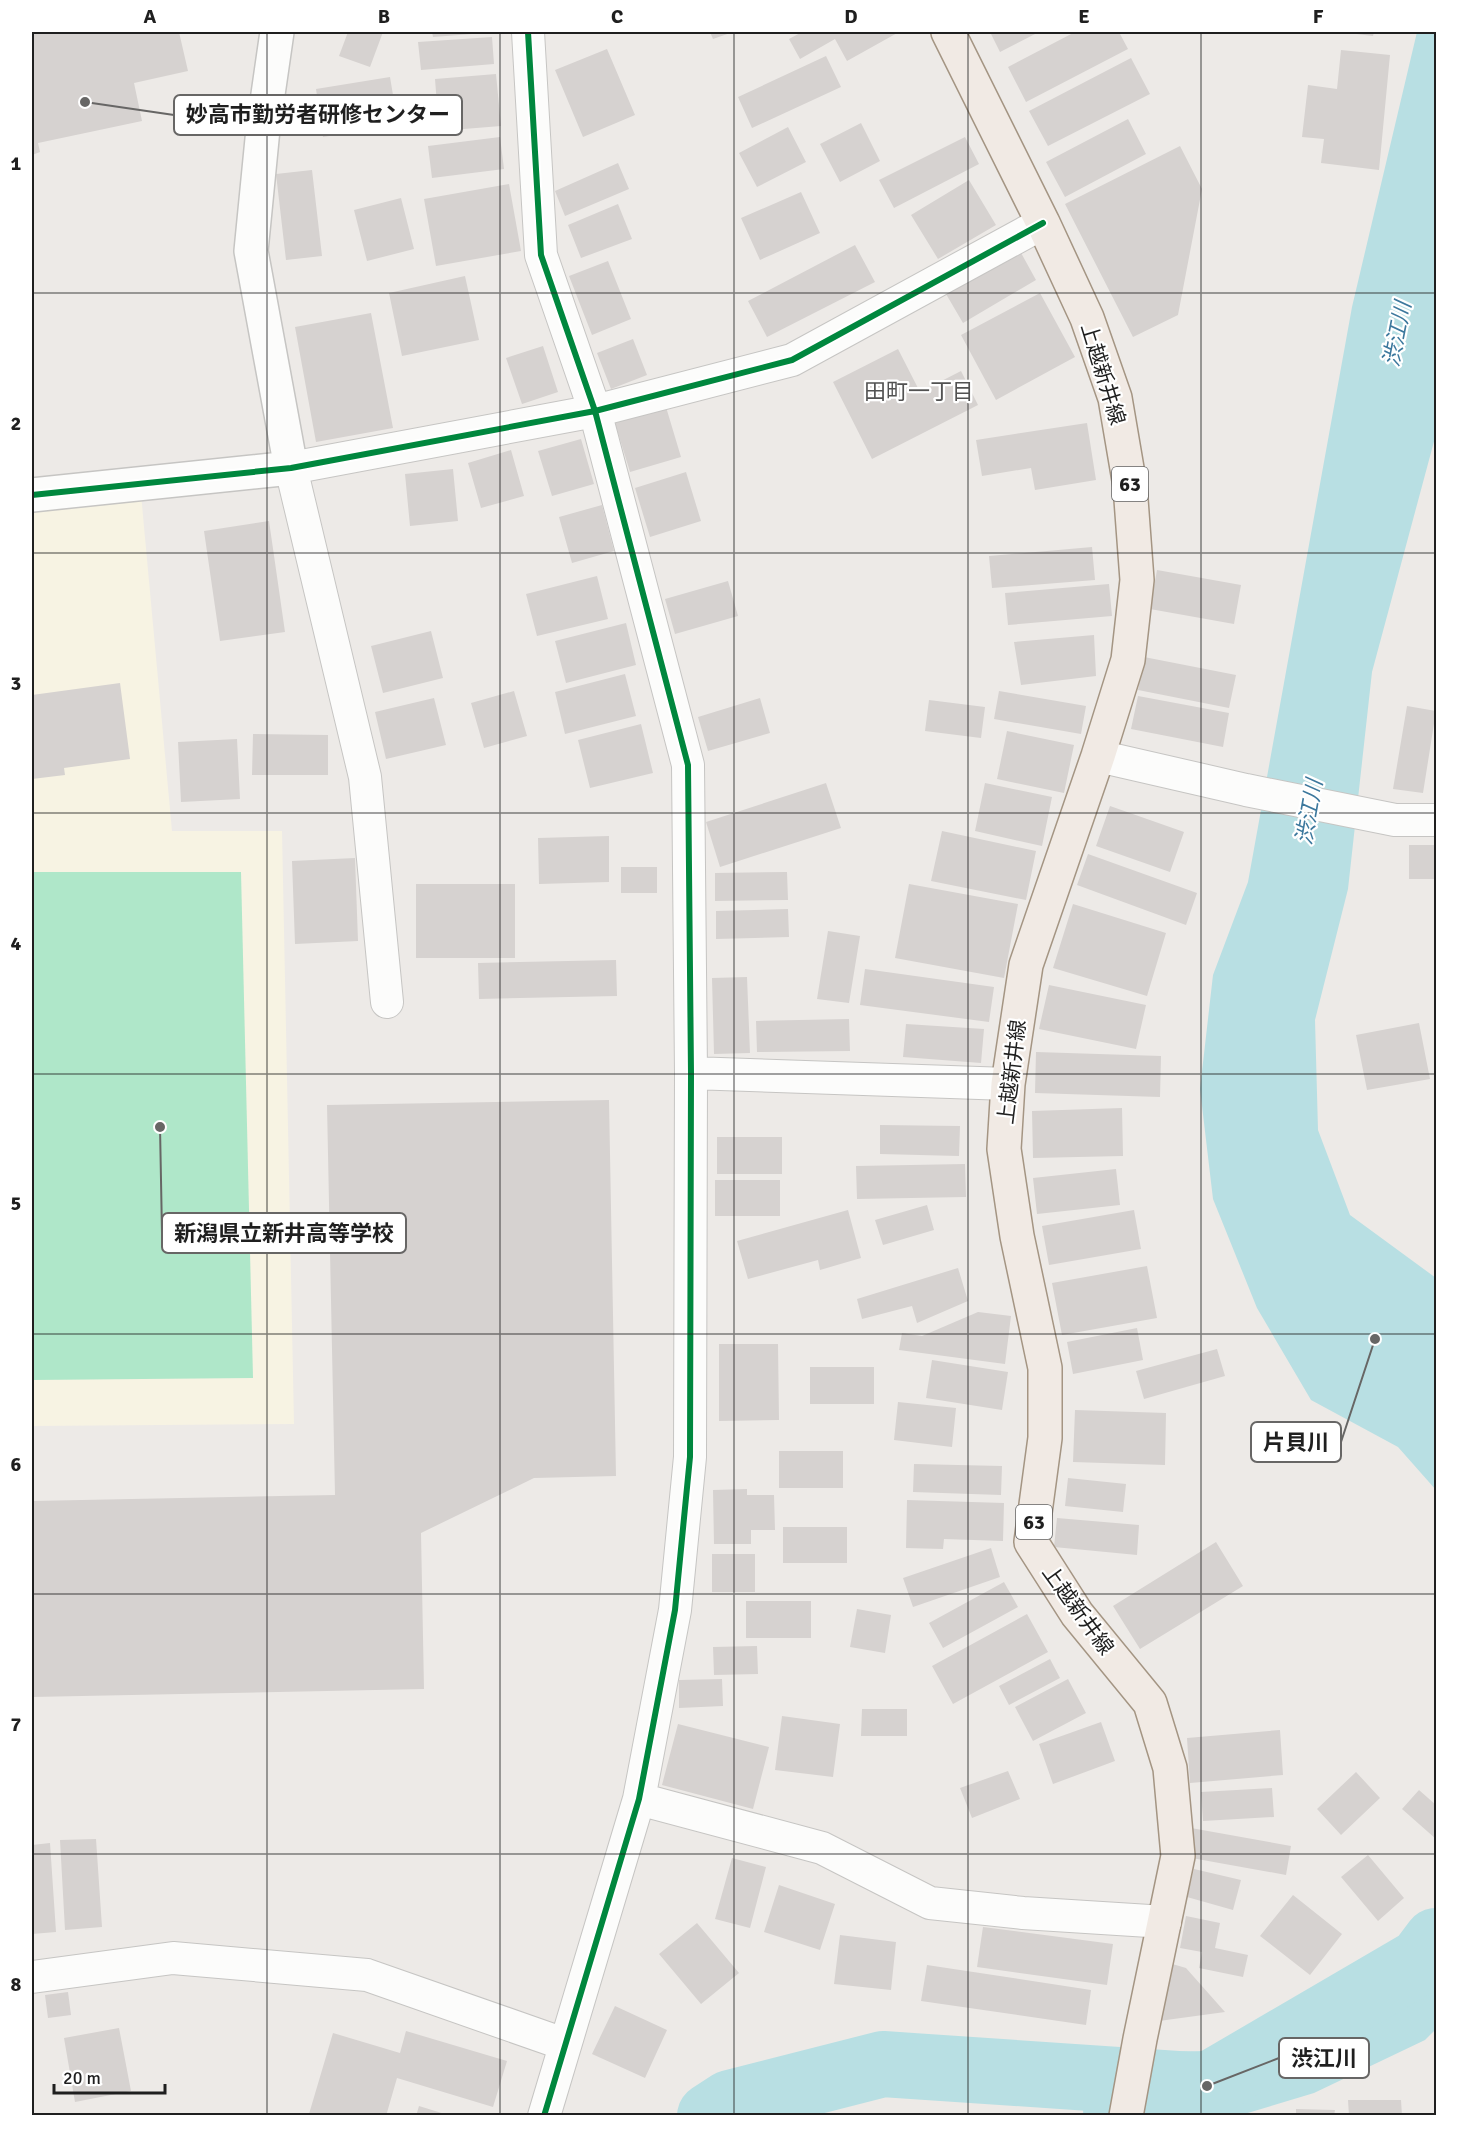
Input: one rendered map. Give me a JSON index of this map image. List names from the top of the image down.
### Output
{
  "streets": {
    "main road": ["上越新井線", "63"]
  },
  "districts": ["田町一丁目"],
  "water": ["渋江川"],
  "places": [
    "妙高市勤労者研修センター",
    "新潟県立新井高等学校",
    "片貝川",
    "渋江川"
  ],
  "scale_bar": "20 m",
  "grid": {
    "columns": [
      "A",
      "B",
      "C",
      "D",
      "E",
      "F"
    ],
    "rows": [
      "1",
      "2",
      "3",
      "4",
      "5",
      "6",
      "7",
      "8"
    ]
  }
}
